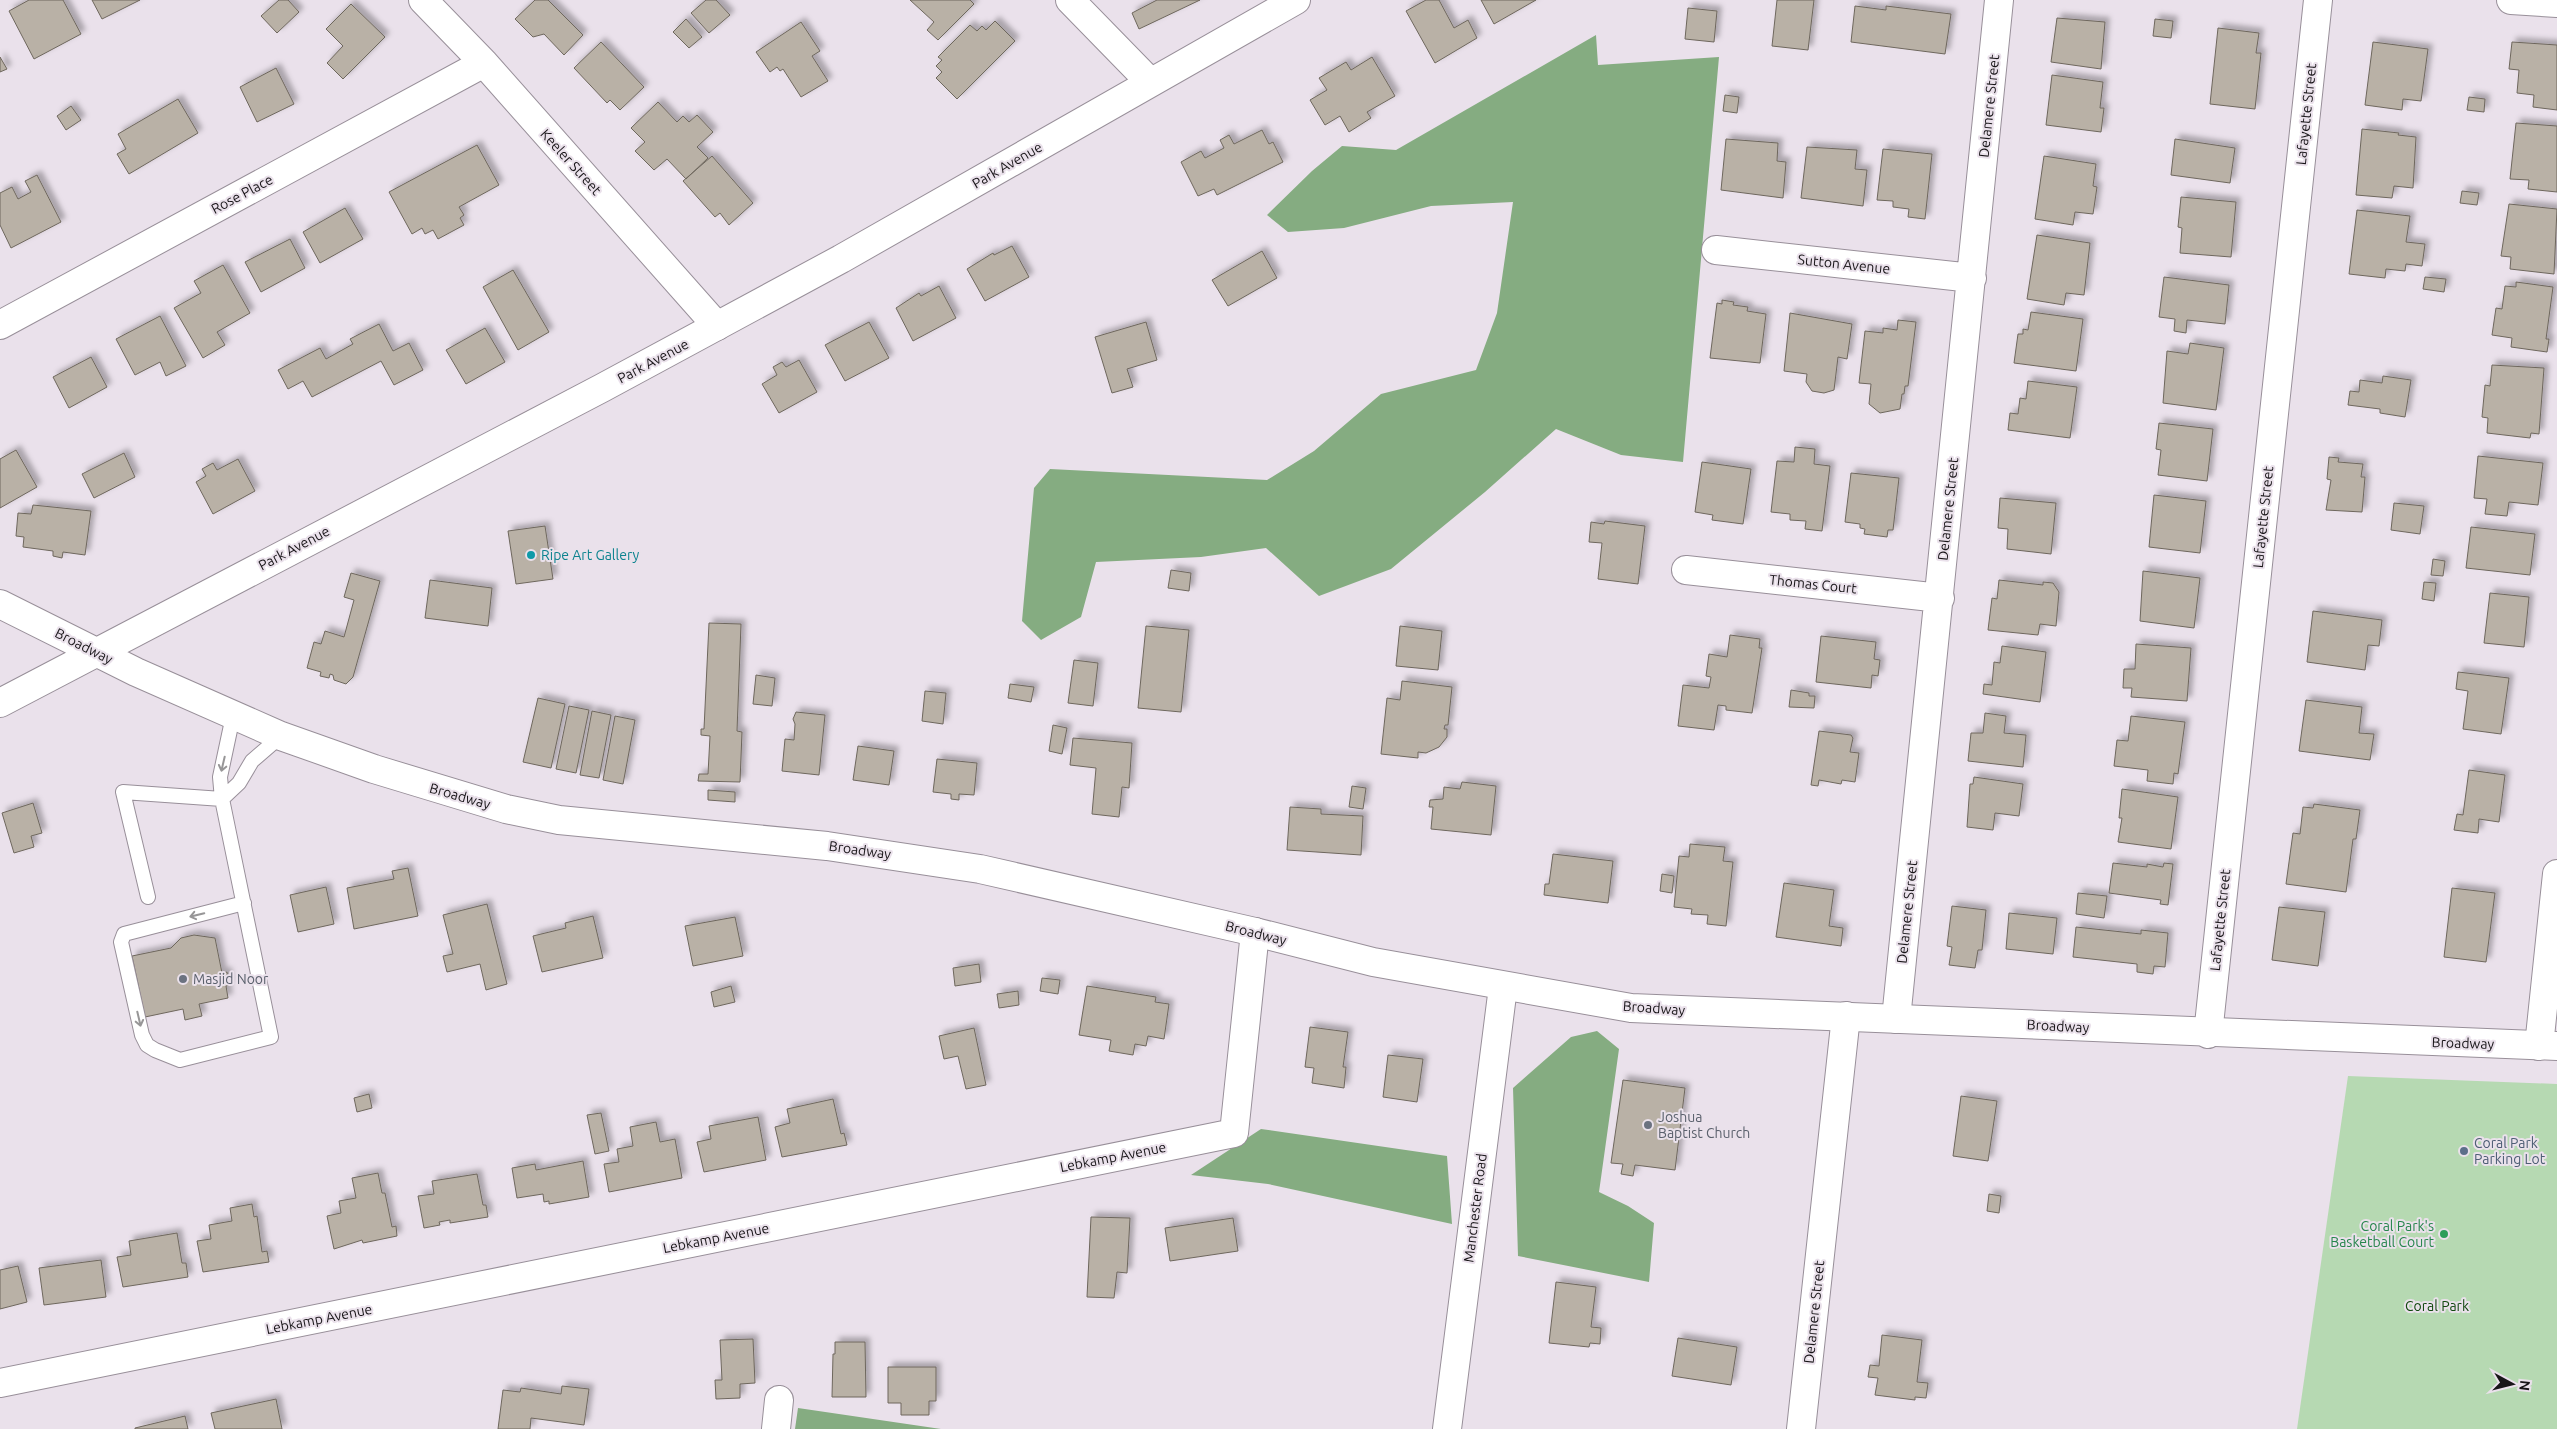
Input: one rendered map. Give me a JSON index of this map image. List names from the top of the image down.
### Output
{
  "streets": {
    "street": [
      "Delamere Street",
      "Lafayette Street",
      "Keeler Street",
      "Park Avenue",
      "Rose Place",
      "Sutton Avenue",
      "Thomas Court",
      "Broadway",
      "Lebkamp Avenue",
      "Manchester Road"
    ]
  },
  "crossings": [
    ["Delamere Street", "Sutton Avenue"],
    ["Delamere Street", "Thomas Court"],
    ["Delamere Street", "Broadway"],
    ["Lafayette Street", "Broadway"],
    ["Keeler Street", "Park Avenue"],
    ["Keeler Street", "Rose Place"],
    ["Park Avenue", "Broadway"],
    ["Broadway", "Lebkamp Avenue"],
    ["Broadway", "Manchester Road"]
  ],
  "parks": ["Coral Park"],
  "places": [
    "Ripe Art Gallery",
    "Masjid Noor",
    "Joshua Baptist Church",
    "Coral Park Parking Lot",
    "Coral Park's Basketball Court"
  ],
  "north": "right"
}
